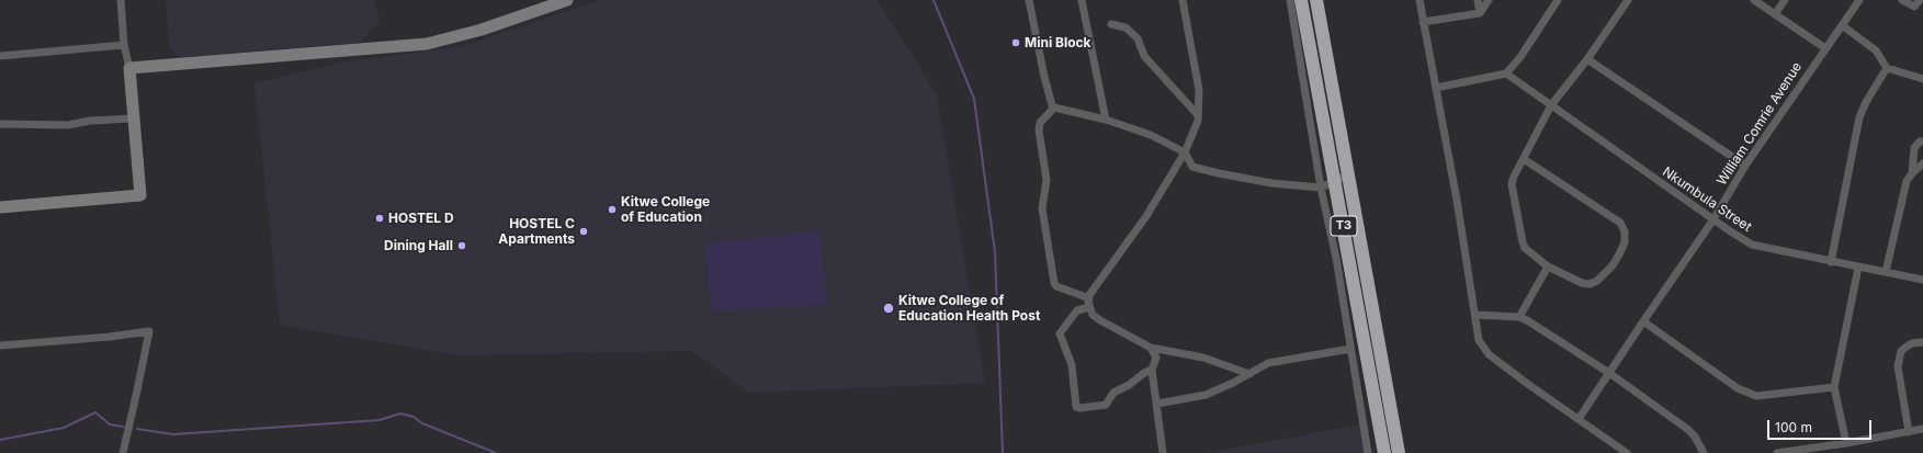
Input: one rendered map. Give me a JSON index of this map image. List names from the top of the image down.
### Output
{
  "streets": {
    "highway": ["T3"],
    "street": ["William Comrie Avenue", "Nkumbula Street"]
  },
  "crossings": [
    ["William Comrie Avenue", "Nkumbula Street"]
  ],
  "places": [
    "Mini Block",
    "Kitwe College of Education",
    "HOSTEL D",
    "HOSTEL C Apartments",
    "Dining Hall",
    "Kitwe College of Education Health Post"
  ],
  "scale_bar": "100 m"
}
